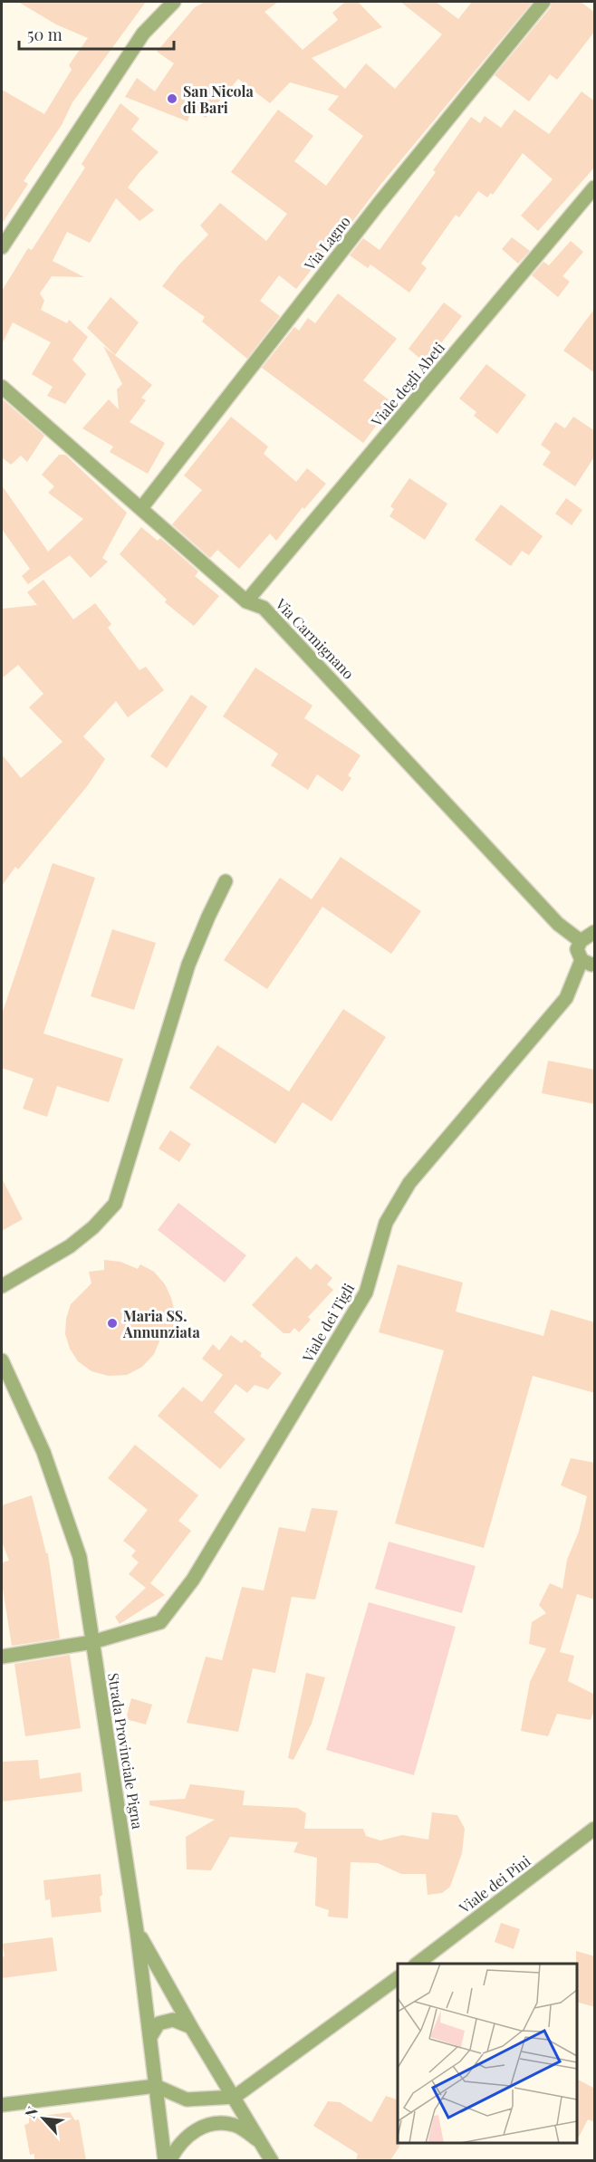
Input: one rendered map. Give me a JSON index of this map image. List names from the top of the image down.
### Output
{
  "streets": {
    "street": [
      "Via Lagno",
      "Viale degli Abeti",
      "Via Carmignano",
      "Viale dei Tigli",
      "Strada Provinciale Pigna",
      "Viale dei Pini"
    ]
  },
  "crossings": [
    ["Via Lagno", "Via Carmignano"],
    ["Viale degli Abeti", "Via Carmignano"],
    ["Viale dei Tigli", "Strada Provinciale Pigna"]
  ],
  "places": ["San Nicola di Bari", "Maria SS. Annunziata"],
  "scale_bar": "50 m",
  "north": "top left"
}
